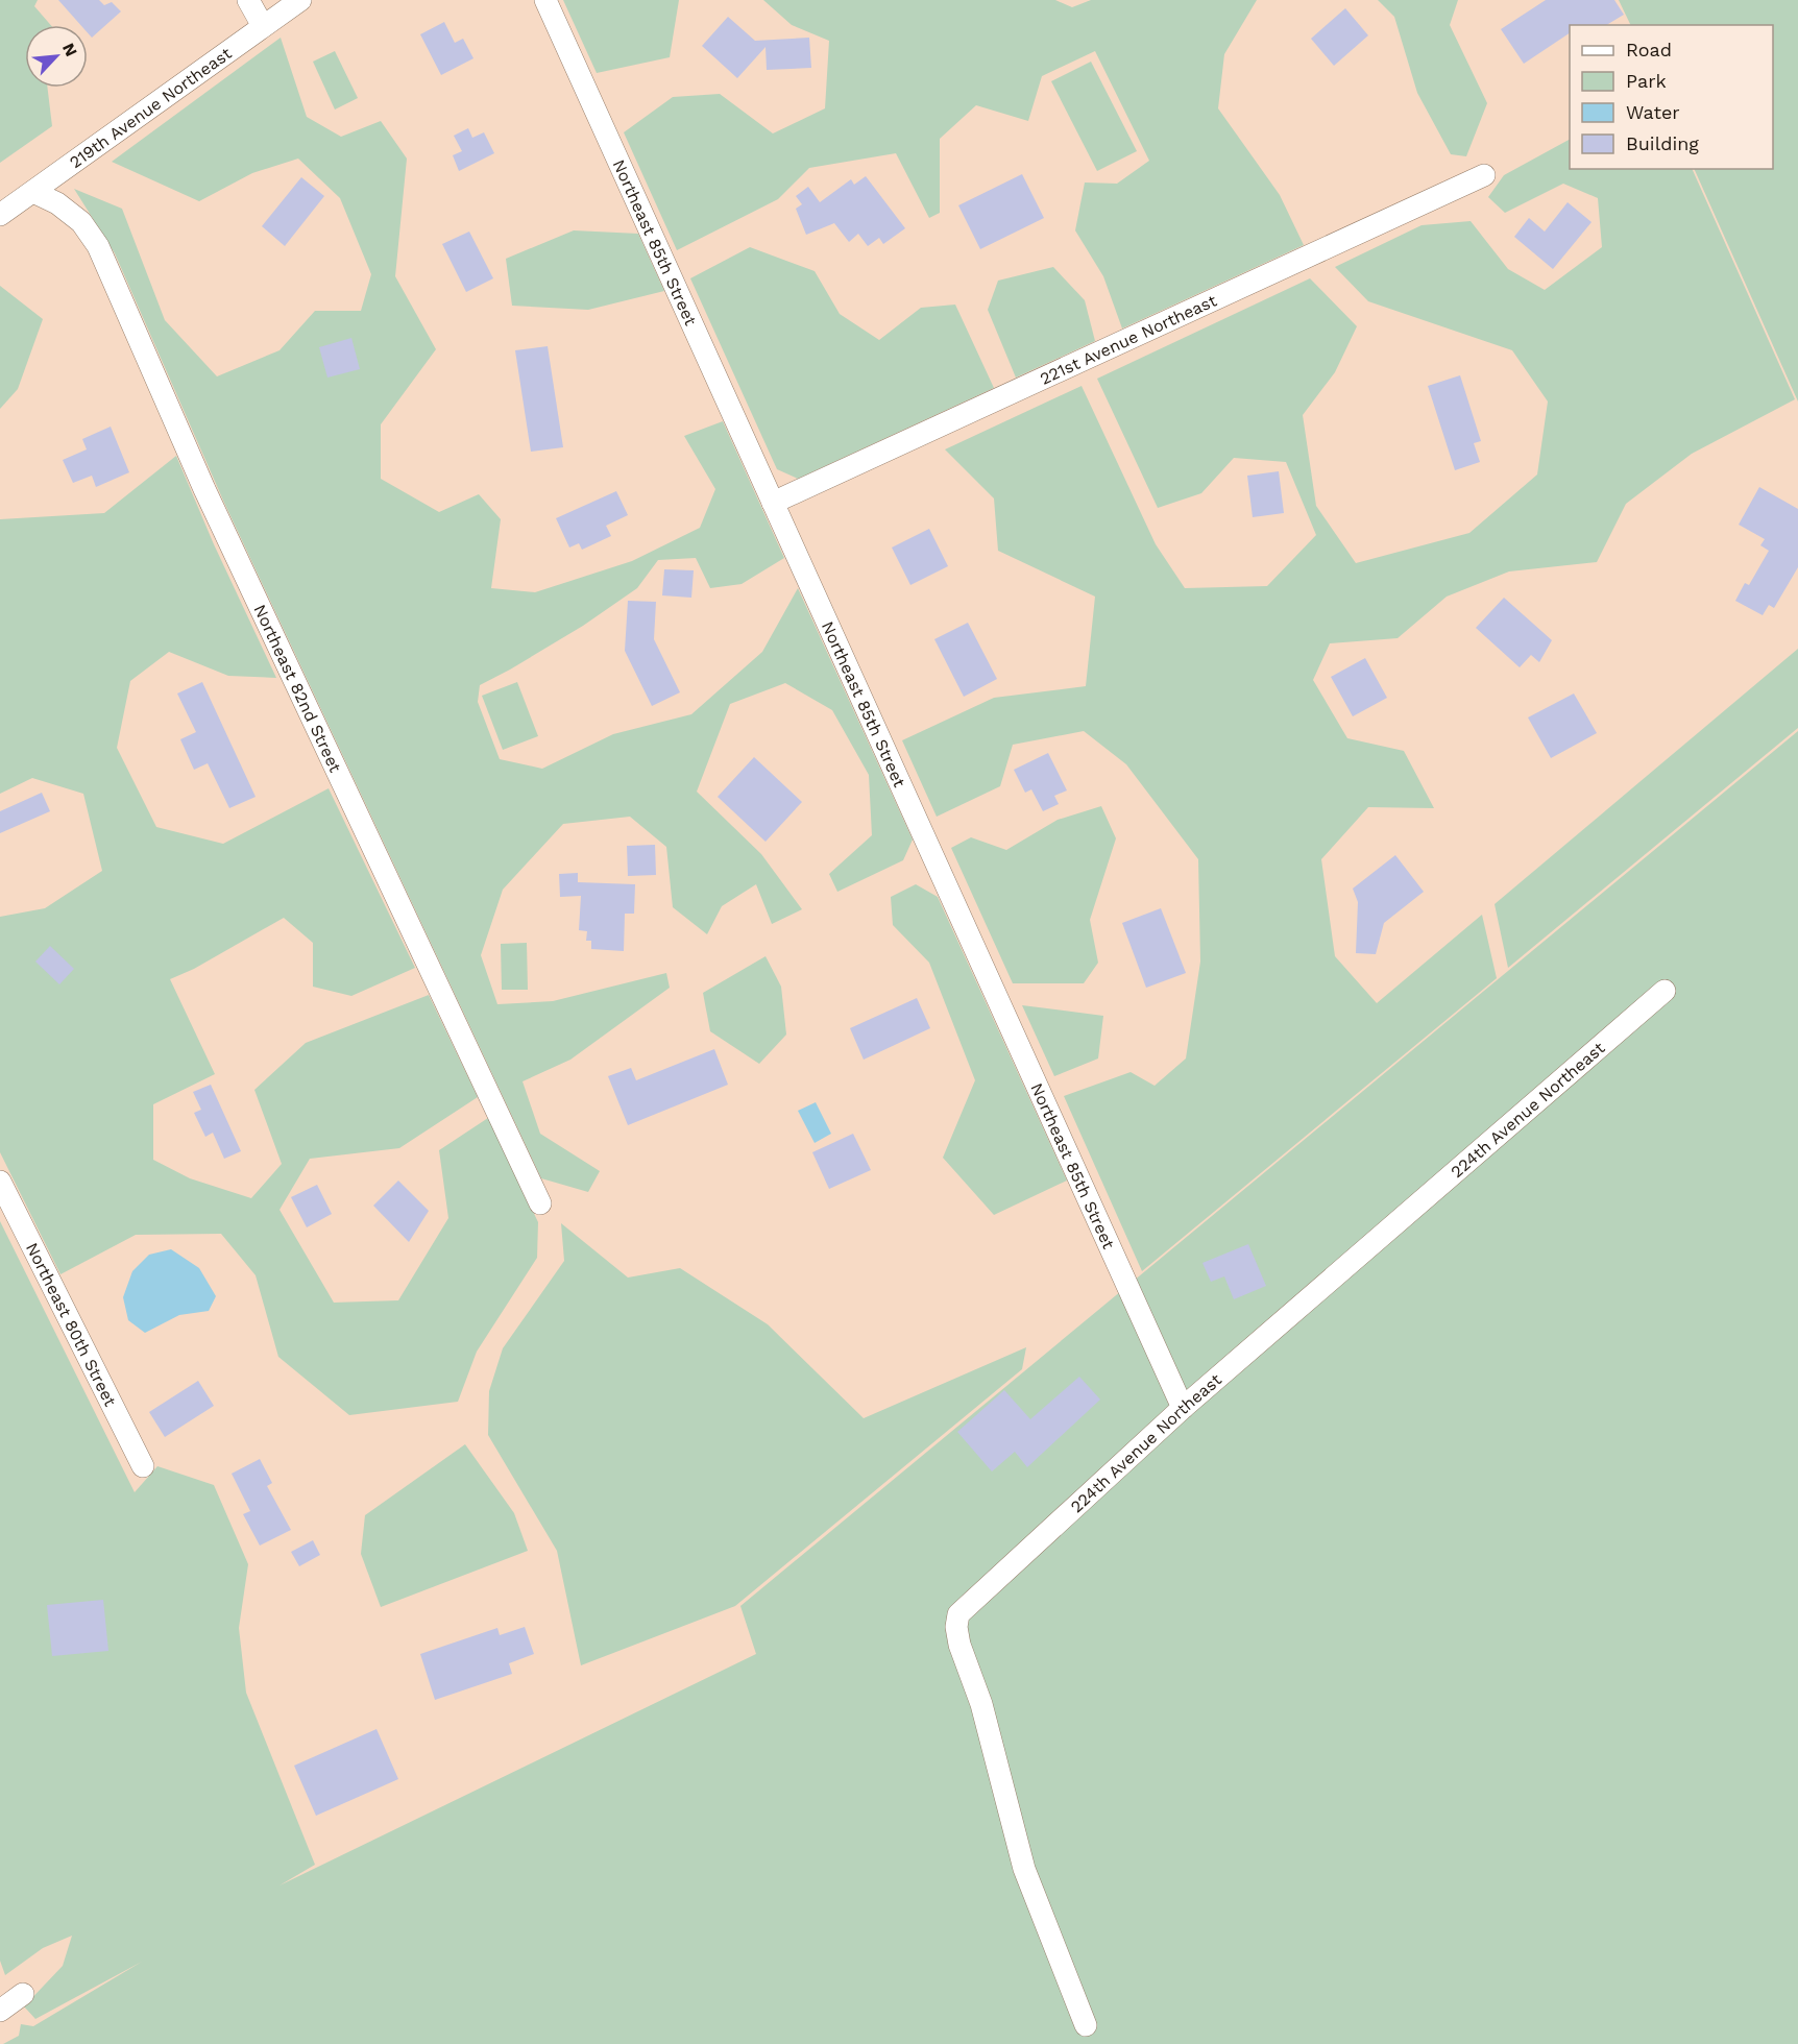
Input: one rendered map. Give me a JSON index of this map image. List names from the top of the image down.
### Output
{
  "streets": {
    "street": [
      "219th Avenue Northeast",
      "Northeast 85th Street",
      "221st Avenue Northeast",
      "Northeast 82nd Street",
      "224th Avenue Northeast",
      "Northeast 80th Street"
    ]
  },
  "crossings": [
    ["219th Avenue Northeast", "Northeast 82nd Street"],
    ["Northeast 85th Street", "221st Avenue Northeast"],
    ["Northeast 85th Street", "224th Avenue Northeast"]
  ],
  "legend": [
    "Road",
    "Park",
    "Water",
    "Building"
  ],
  "north": "top right"
}
